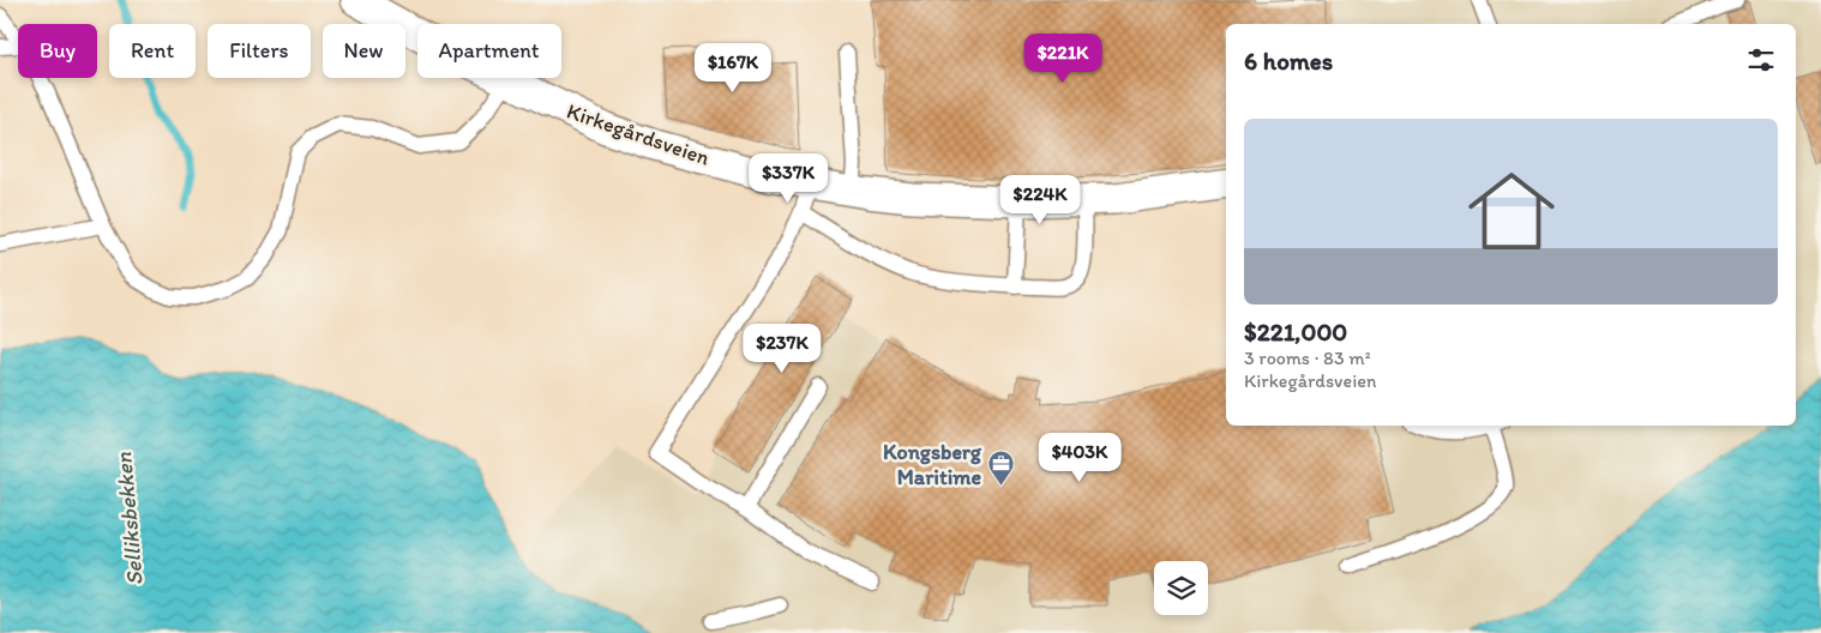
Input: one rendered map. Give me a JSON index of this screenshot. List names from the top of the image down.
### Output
{
  "streets": {
    "street": ["Kirkegårdsveien"]
  },
  "water": ["Selliksbekken"],
  "places": {
    "office": ["Kongsberg Maritime"]
  },
  "page": {
    "chip": [
      "Buy",
      "Rent",
      "Filters",
      "New",
      "Apartment"
    ],
    "heading": "6 homes",
    "price": [
      "$221K",
      "$167K",
      "$337K",
      "$224K",
      "$237K",
      "$403K"
    ],
    "list": [
      {
        "name": "$221,000",
        "note": "3 rooms · 83 m² · Kirkegårdsveien"
      }
    ]
  }
}
